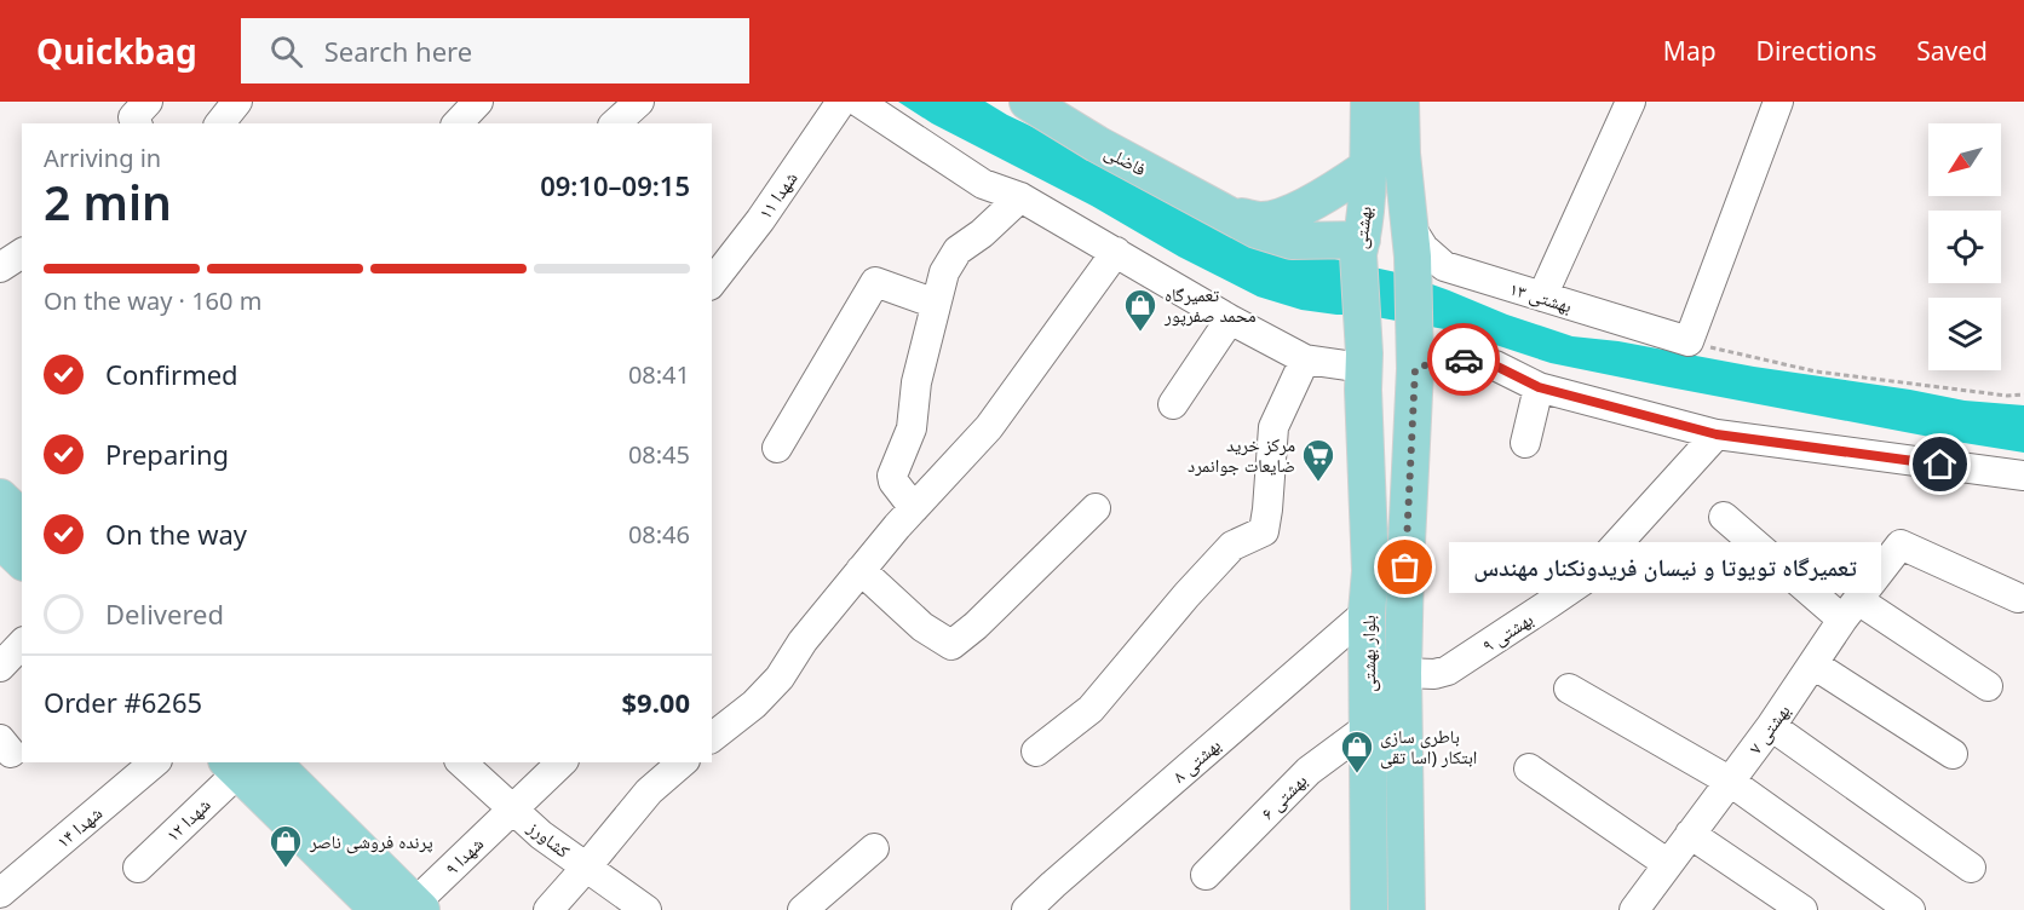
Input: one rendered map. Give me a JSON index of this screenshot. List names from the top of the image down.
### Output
{
  "streets": {
    "main road": ["فاضلی", "بهشتی", "بلوار بهشتی"],
    "street": [
      "شهدا ۱۱",
      "بهشتی ۱۳",
      "بهشتی ۹",
      "بهشتی ۷",
      "بهشتی ۸",
      "بهشتی ۶",
      "شهدا ۱۲",
      "شهدا ۱۴",
      "کشاورز",
      "شهدا ۹"
    ]
  },
  "crossings": [
    ["فاضلی", "بهشتی"],
    ["بهشتی", "بلوار بهشتی"],
    ["بهشتی ۹", "بلوار بهشتی"],
    ["بلوار بهشتی", "بهشتی ۸"],
    ["بلوار بهشتی", "بهشتی ۶"],
    ["کشاورز", "شهدا ۹"]
  ],
  "places": {
    "shop": ["تعمیرگاه محمد صفرپور", "باطری سازی ابتکار (اسا تقی", "پرنده فروشی ناصر"],
    "supermarket": ["مرکز خرید ضایعات جوانمرد"],
    "other": ["تعمیرگاه تویوتا و نیسان فریدونکنار مهندس"]
  },
  "north": "bottom left",
  "page": {
    "header": "Quickbag",
    "search": "Search here",
    "nav": ["Map", "Directions", "Saved"],
    "heading": ["2 min", "Arriving in", "09:10–09:15"],
    "panel": ["Order #6265", "$9.00"],
    "bar": "On the way · 160 m",
    "list": [
      ["Confirmed", "08:41"],
      ["Preparing", "08:45"],
      ["On the way", "08:46"],
      "Delivered"
    ],
    "bubble": "تعمیرگاه تویوتا و نیسان فریدونکنار مهندس"
  }
}
